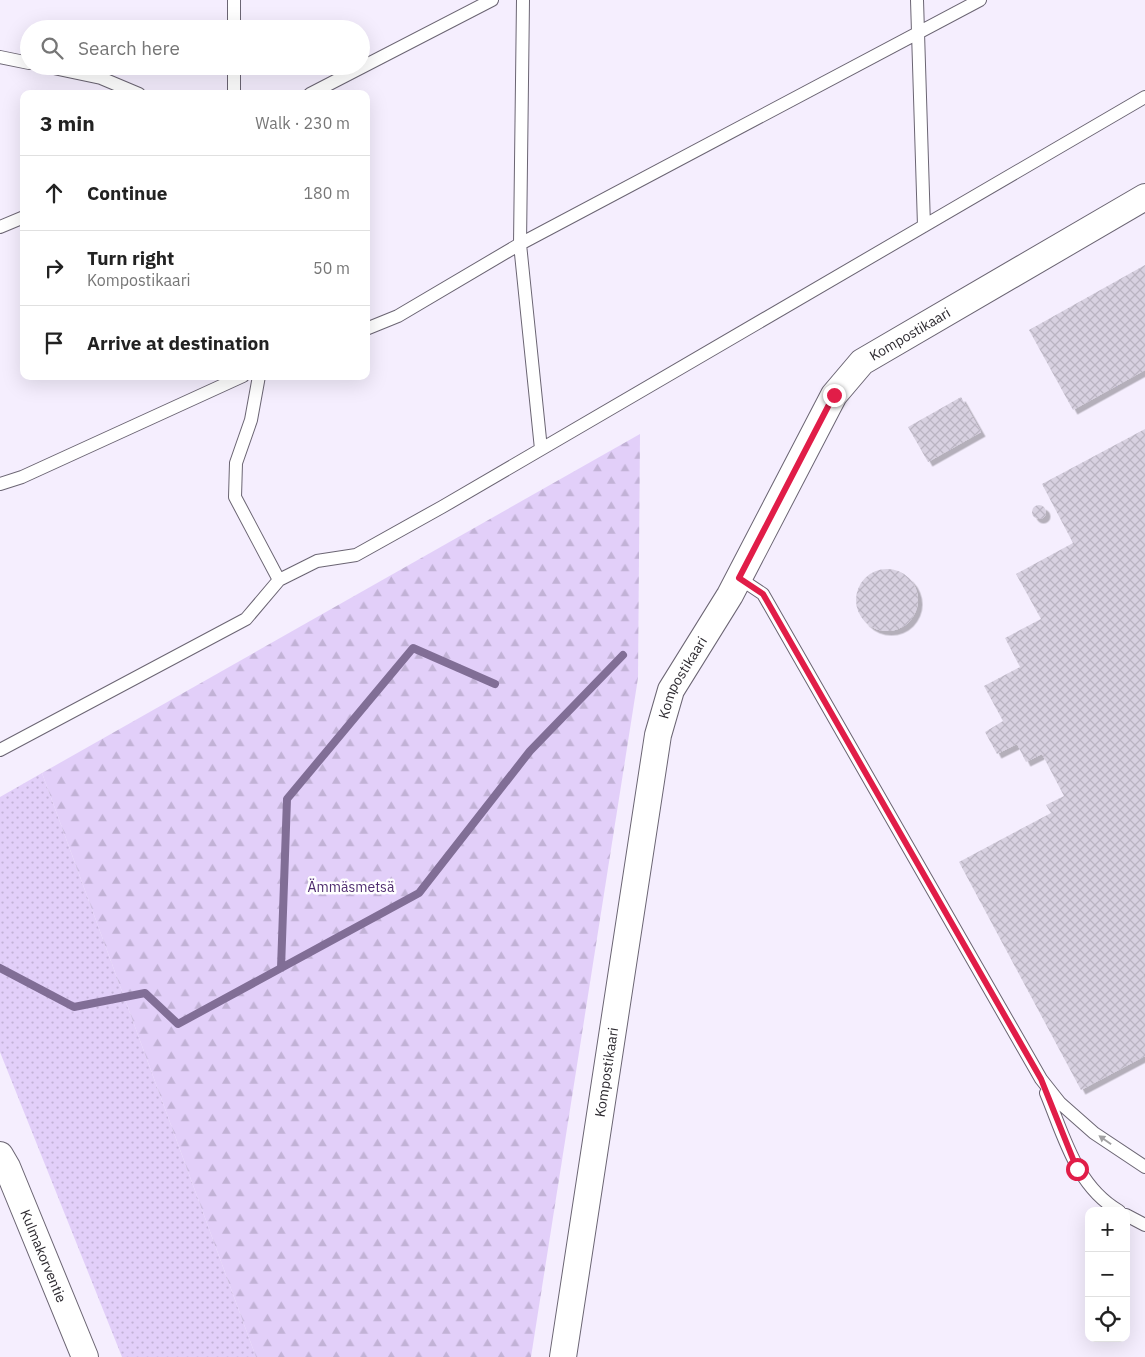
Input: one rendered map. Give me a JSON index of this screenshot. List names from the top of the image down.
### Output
{
  "streets": {
    "street": ["Kompostikaari", "Kulmakorventie"]
  },
  "parks": ["Ämmäsmetsä"],
  "page": {
    "search": "Search here",
    "heading": ["3 min", "Walk · 230 m"],
    "list": [
      ["Continue", "180 m"],
      ["Turn right", "Kompostikaari", "50 m"],
      "Arrive at destination"
    ],
    "map_buttons": ["+", "−"]
  }
}
